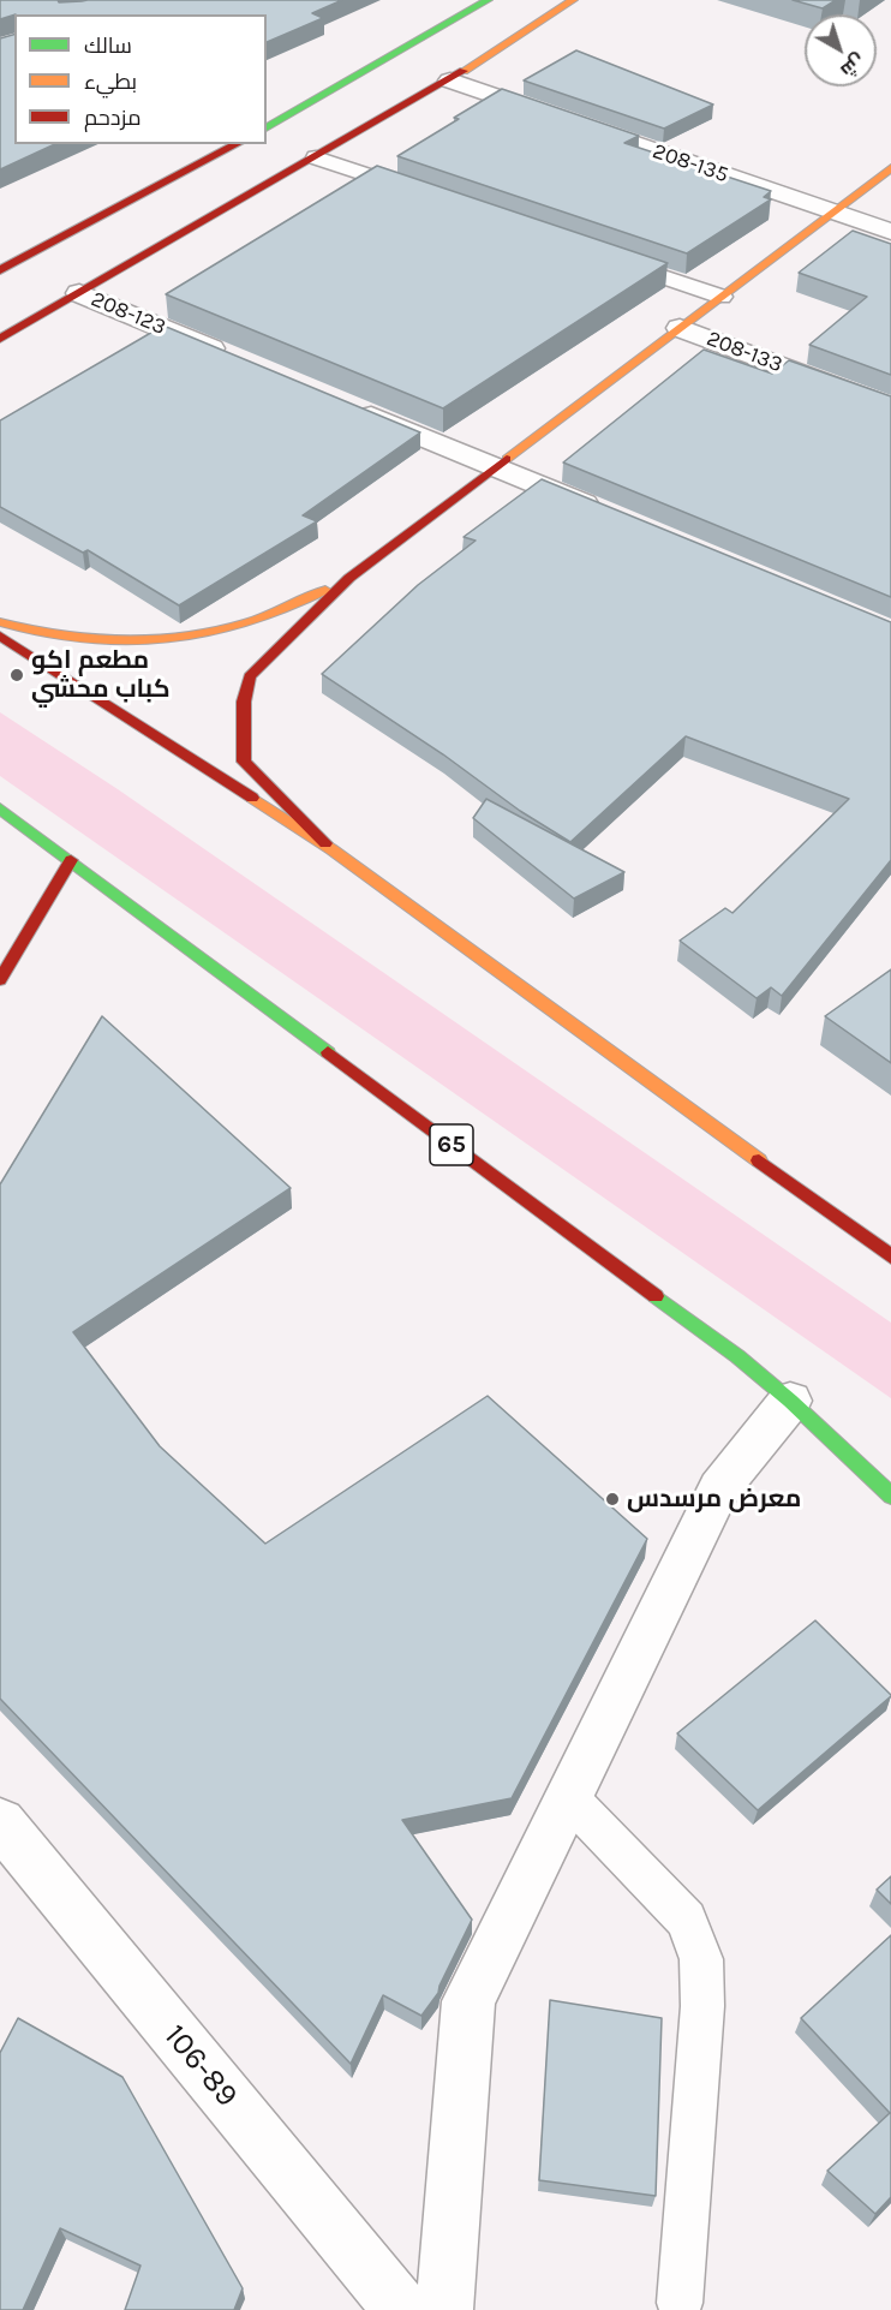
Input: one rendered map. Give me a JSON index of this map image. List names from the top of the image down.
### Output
{
  "streets": {
    "main road": ["65"],
    "street": [
      "208-135",
      "208-123",
      "208-133",
      "106-89"
    ]
  },
  "places": ["مطعم اكو كباب محشي", "معرض مرسدس"],
  "legend": ["سالك", "بطيء", "مزدحم"],
  "north": "bottom right"
}
